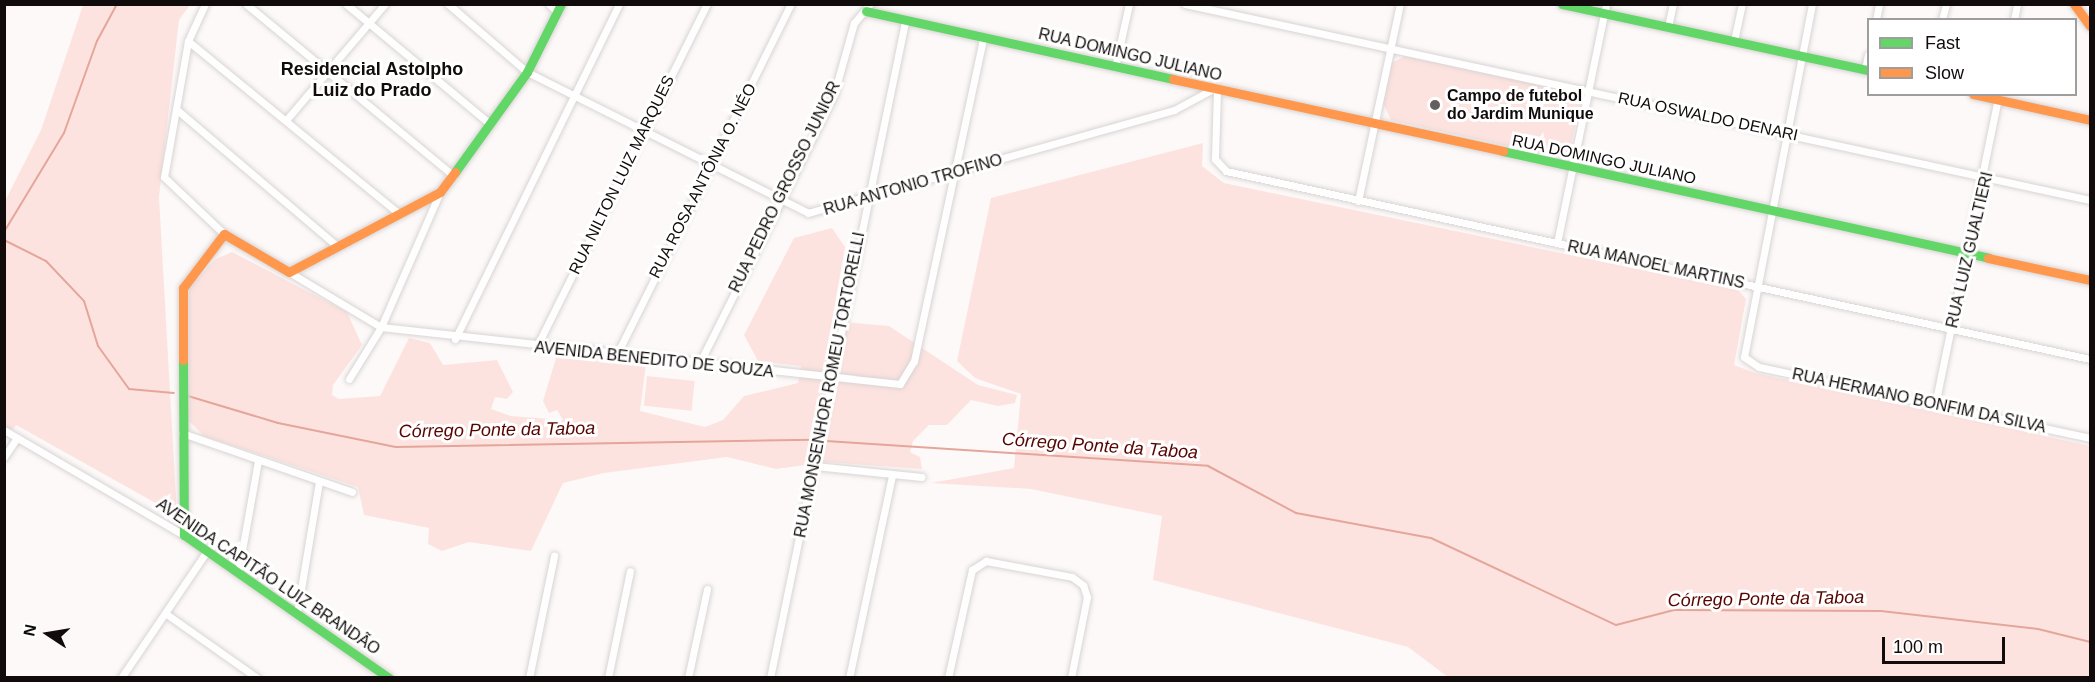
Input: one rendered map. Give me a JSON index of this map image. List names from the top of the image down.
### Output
{
  "streets": {
    "street": [
      "RUA DOMINGO JULIANO",
      "RUA OSWALDO DENARI",
      "RUA NILTON LUIZ MARQUES",
      "RUA ROSA ANTÔNIA O. NÉO",
      "RUA ANTONIO TROFINO",
      "RUA PEDRO GROSSO JUNIOR",
      "RUA LUIZ GUALTIERI",
      "RUA MANOEL MARTINS",
      "AVENIDA BENEDITO DE SOUZA",
      "RUA MONSENHOR ROMEU TORTORELLI",
      "RUA HERMANO BONFIM DA SILVA",
      "AVENIDA CAPITÃO LUIZ BRANDÃO"
    ]
  },
  "crossings": [
    ["RUA DOMINGO JULIANO", "RUA ANTONIO TROFINO"],
    ["RUA DOMINGO JULIANO", "RUA PEDRO GROSSO JUNIOR"],
    ["RUA DOMINGO JULIANO", "RUA LUIZ GUALTIERI"],
    ["RUA DOMINGO JULIANO", "RUA MANOEL MARTINS"],
    ["RUA DOMINGO JULIANO", "RUA MONSENHOR ROMEU TORTORELLI"],
    ["RUA OSWALDO DENARI", "RUA LUIZ GUALTIERI"],
    ["RUA NILTON LUIZ MARQUES", "RUA ANTONIO TROFINO"],
    ["RUA NILTON LUIZ MARQUES", "AVENIDA BENEDITO DE SOUZA"],
    ["RUA ROSA ANTÔNIA O. NÉO", "RUA ANTONIO TROFINO"],
    ["RUA ROSA ANTÔNIA O. NÉO", "AVENIDA BENEDITO DE SOUZA"],
    ["RUA ANTONIO TROFINO", "RUA PEDRO GROSSO JUNIOR"],
    ["RUA ANTONIO TROFINO", "RUA MANOEL MARTINS"],
    ["RUA ANTONIO TROFINO", "AVENIDA BENEDITO DE SOUZA"],
    ["RUA ANTONIO TROFINO", "RUA MONSENHOR ROMEU TORTORELLI"],
    ["RUA PEDRO GROSSO JUNIOR", "AVENIDA BENEDITO DE SOUZA"],
    ["RUA LUIZ GUALTIERI", "RUA MANOEL MARTINS"],
    ["RUA LUIZ GUALTIERI", "RUA HERMANO BONFIM DA SILVA"],
    ["RUA MANOEL MARTINS", "RUA HERMANO BONFIM DA SILVA"],
    ["AVENIDA BENEDITO DE SOUZA", "RUA MONSENHOR ROMEU TORTORELLI"]
  ],
  "districts": ["Residencial Astolpho Luiz do Prado"],
  "water": ["Córrego Ponte da Taboa"],
  "places": ["Campo de futebol do Jardim Munique"],
  "legend": ["Fast", "Slow"],
  "scale_bar": "100 m",
  "north": "left"
}
